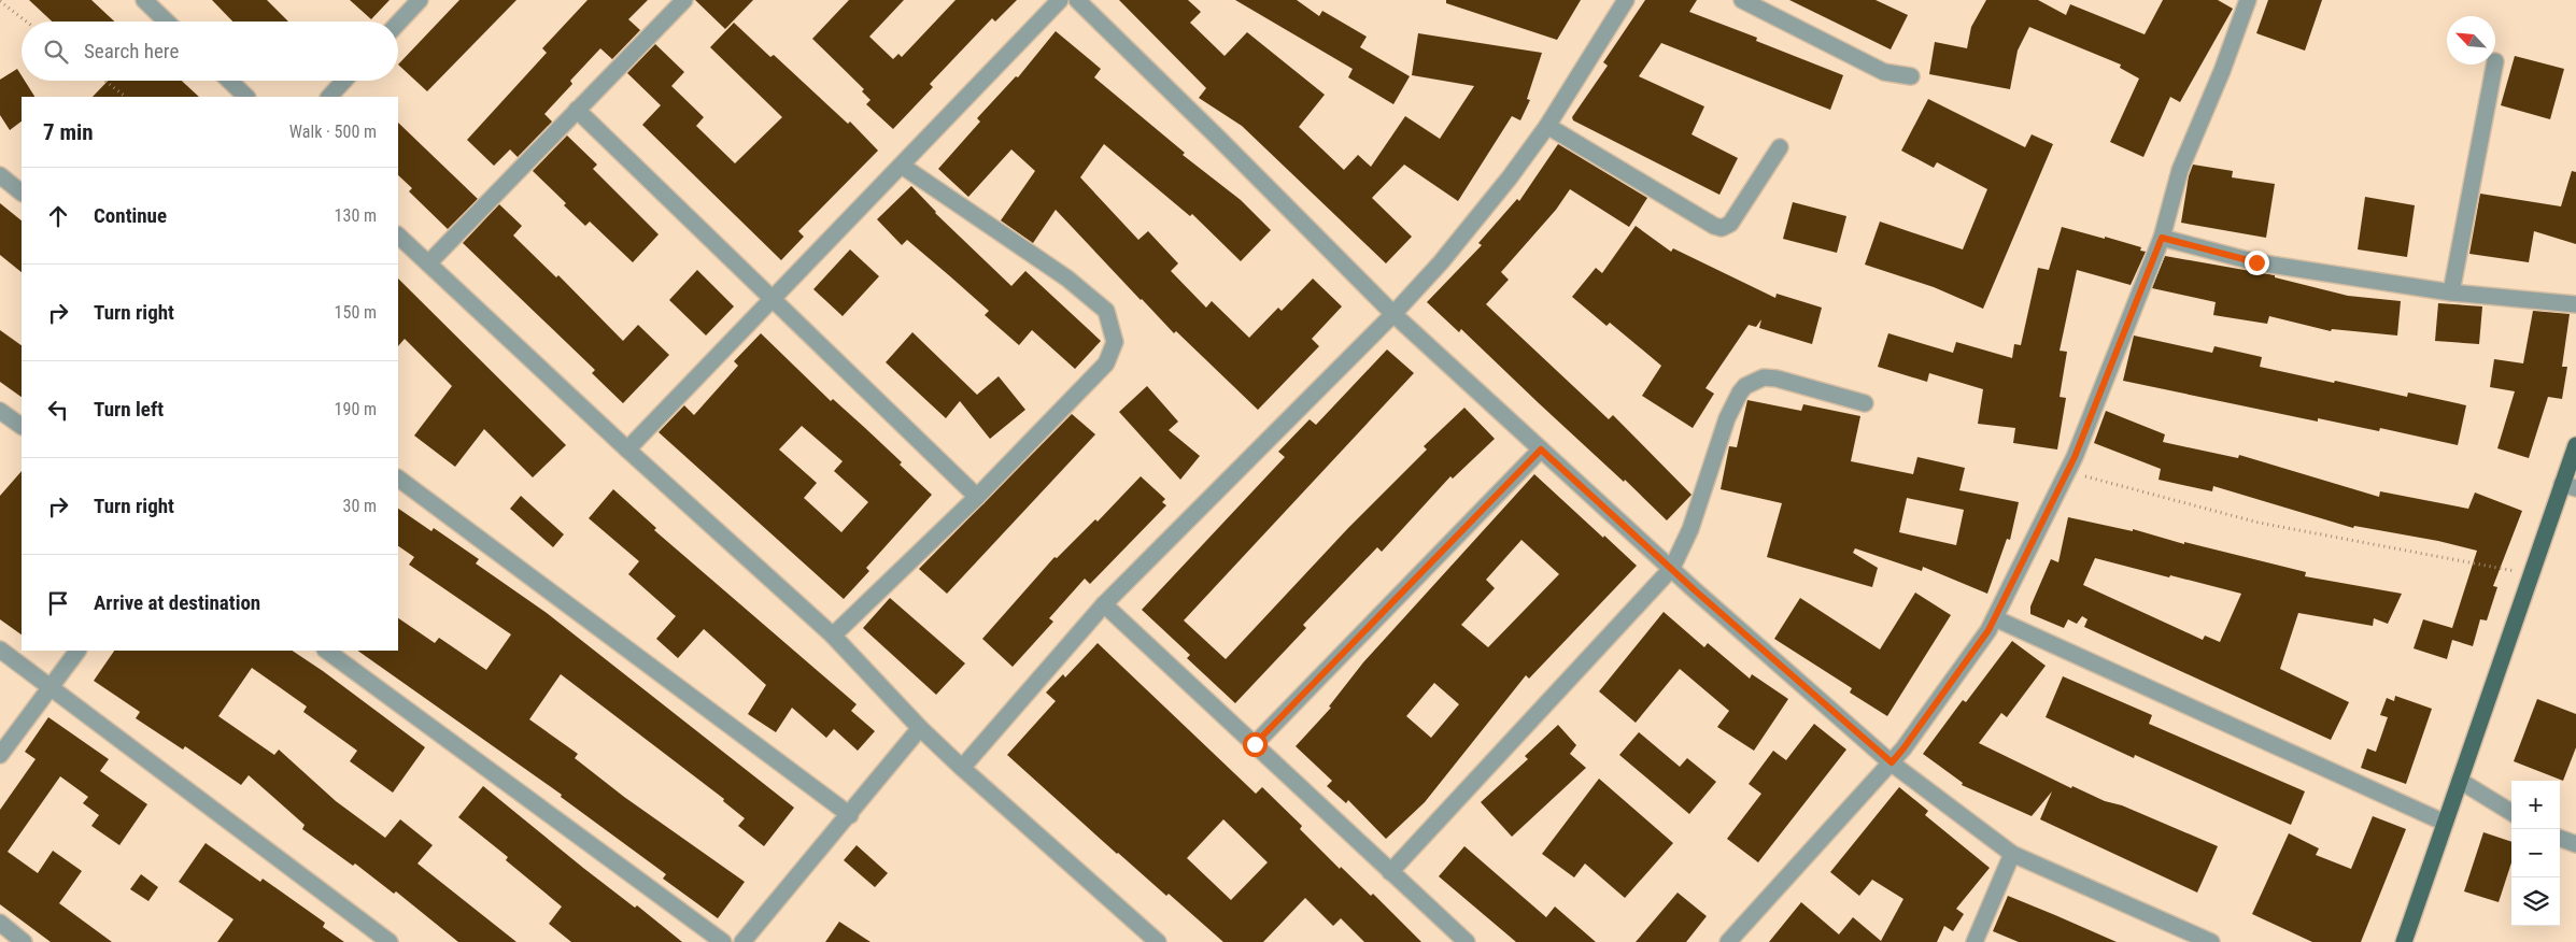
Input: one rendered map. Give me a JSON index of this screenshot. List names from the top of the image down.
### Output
{
  "north": "top left",
  "page": {
    "search": "Search here",
    "heading": ["7 min", "Walk · 500 m"],
    "list": [
      ["Continue", "130 m"],
      ["Turn right", "150 m"],
      ["Turn left", "190 m"],
      ["Turn right", "30 m"],
      "Arrive at destination"
    ],
    "map_buttons": ["+", "−"]
  }
}
